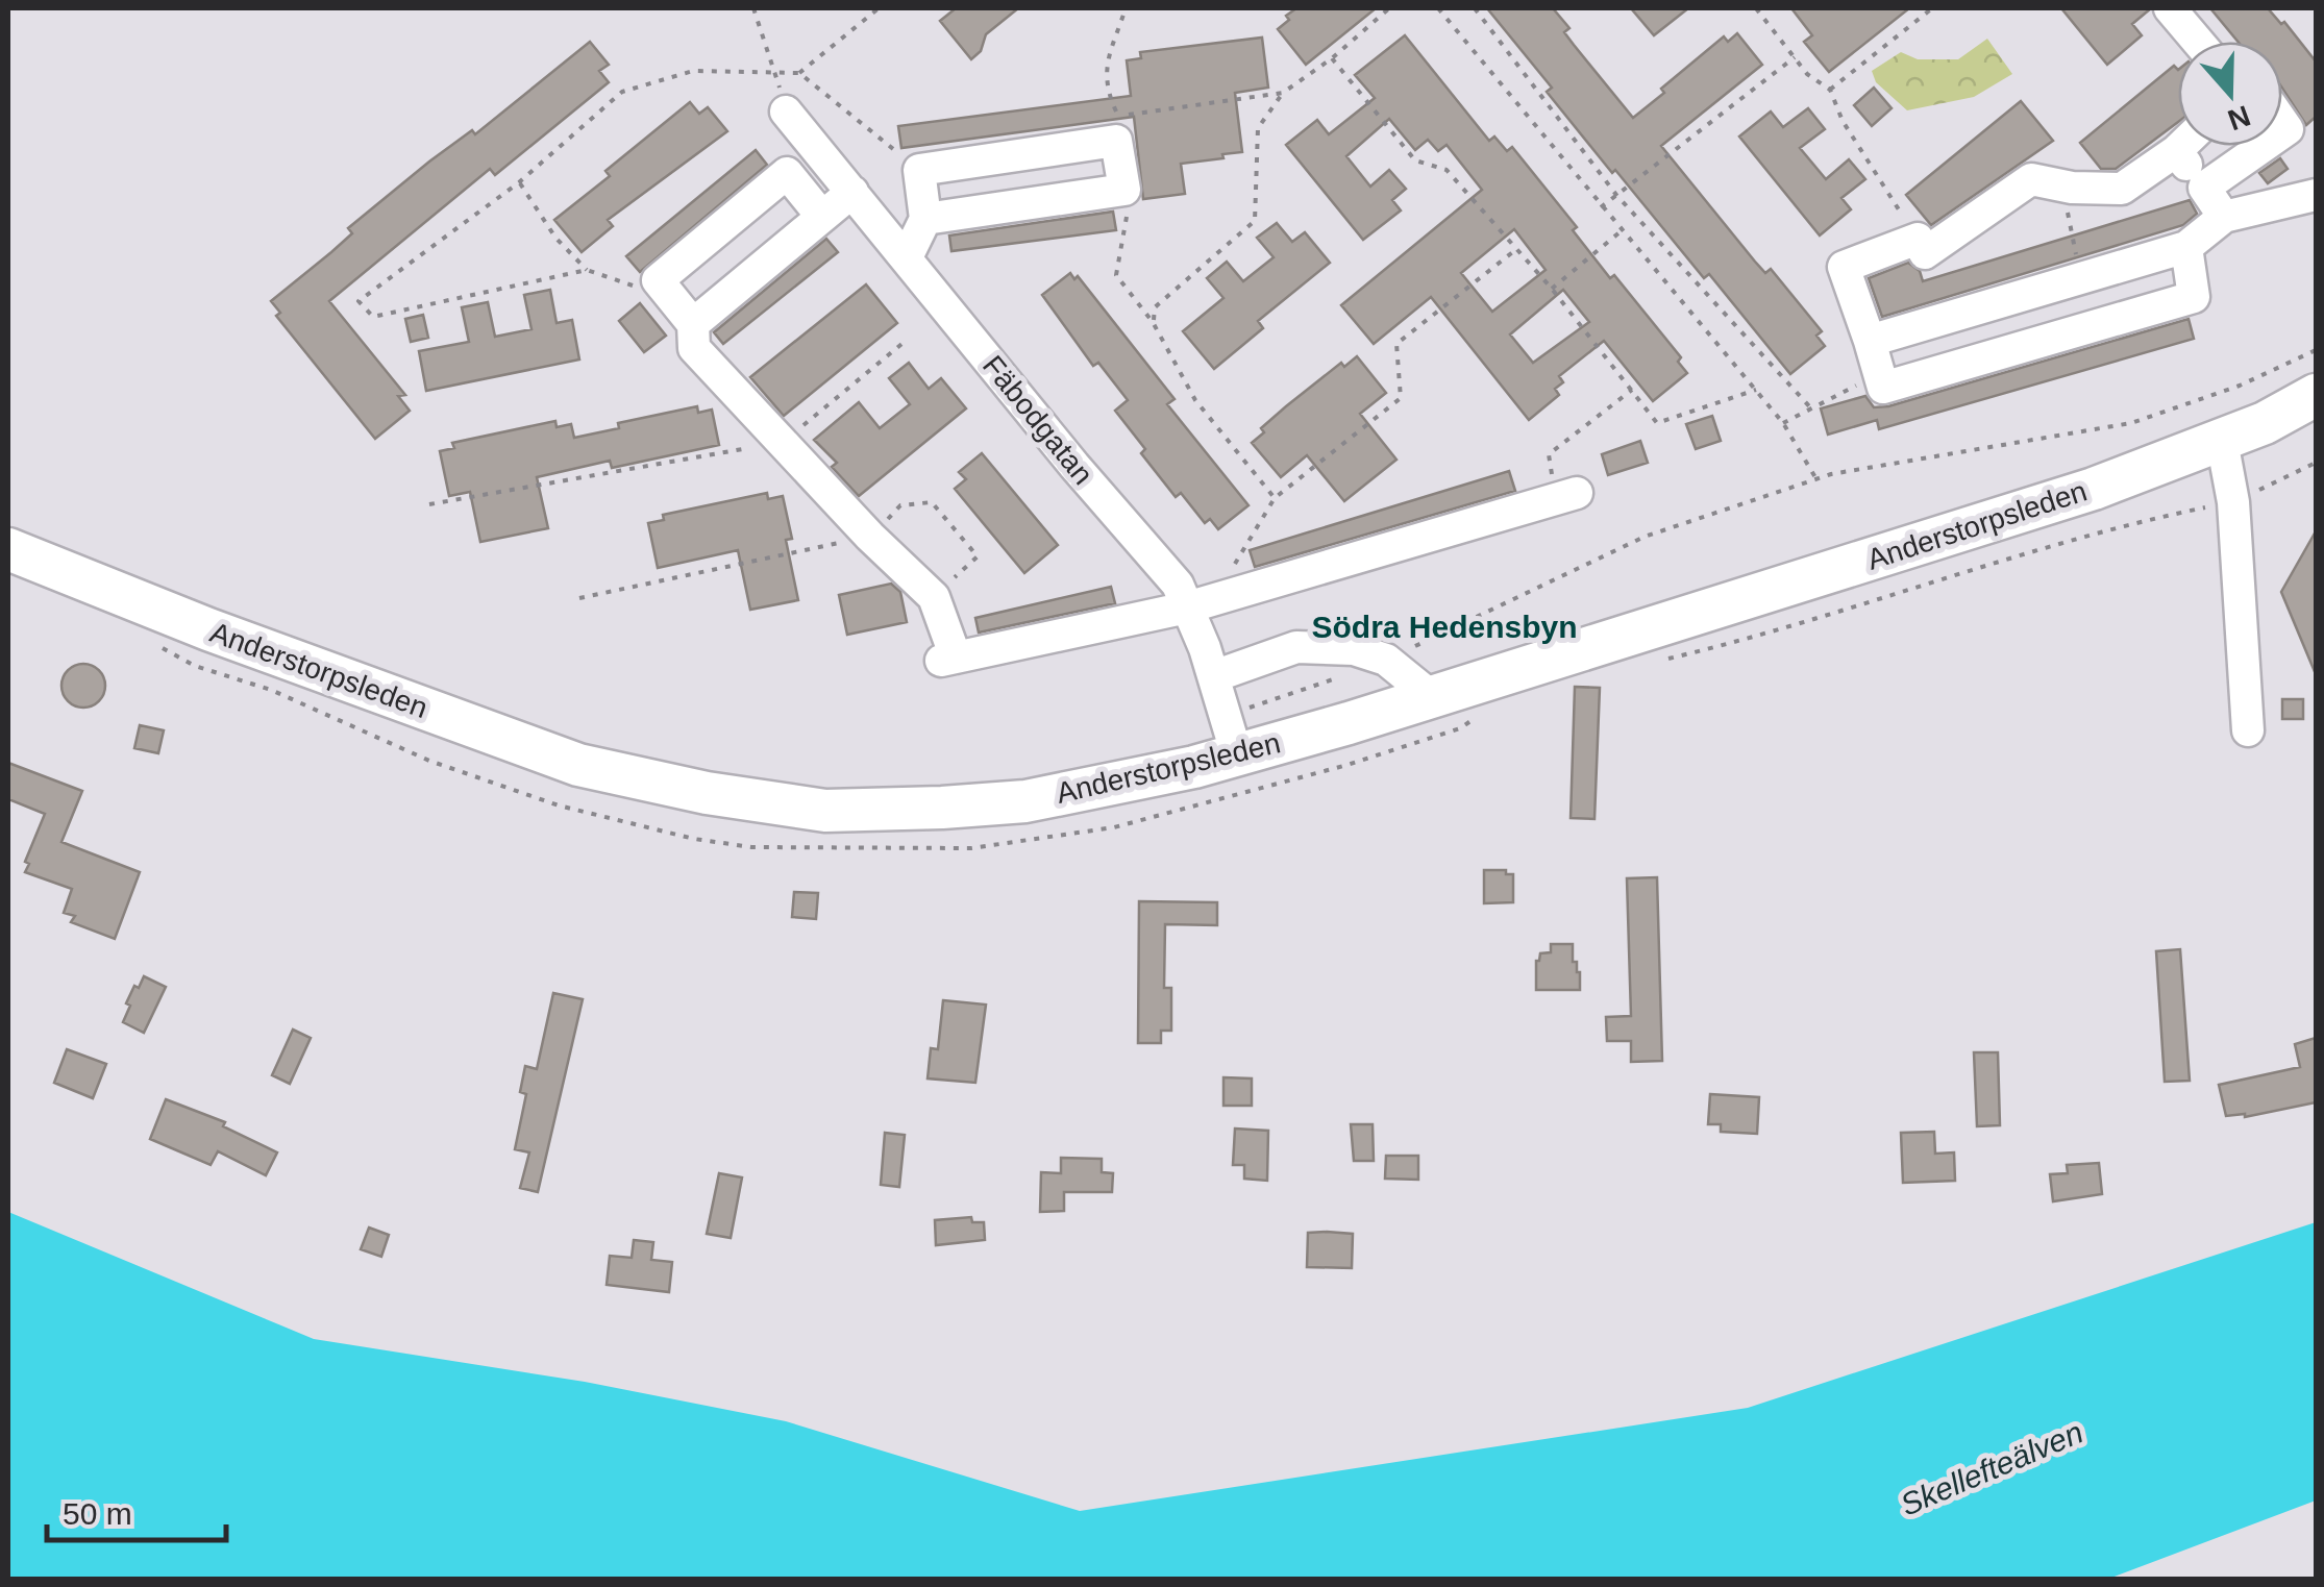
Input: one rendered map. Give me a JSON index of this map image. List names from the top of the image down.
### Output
{
  "streets": {
    "main road": ["Anderstorpsleden"],
    "street": ["Fäbodgatan"]
  },
  "crossings": [
    ["Fäbodgatan", "Anderstorpsleden"]
  ],
  "districts": ["Södra Hedensbyn"],
  "water": ["Skellefteälven"],
  "scale_bar": "50 m",
  "north": "bottom"
}
